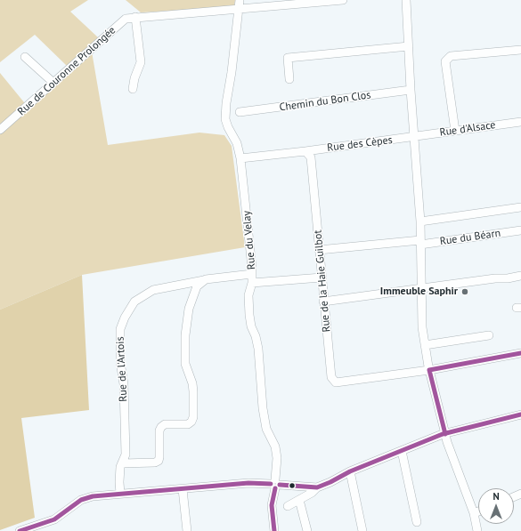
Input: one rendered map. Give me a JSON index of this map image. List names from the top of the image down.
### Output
{
  "streets": {
    "street": [
      "Rue de Couronne Prolongée",
      "Chemin du Bon Clos",
      "Rue d'Alsace",
      "Rue des Cèpes",
      "Rue du Béarn",
      "Rue du Velay",
      "Rue de la Haie Guilbot",
      "Rue de l'Artois"
    ]
  },
  "crossings": [
    ["Rue d'Alsace", "Rue des Cèpes"],
    ["Rue des Cèpes", "Rue de la Haie Guilbot"],
    ["Rue du Béarn", "Rue de la Haie Guilbot"],
    ["Rue du Velay", "Rue de l'Artois"]
  ],
  "places": ["Immeuble Saphir"],
  "north": "top"
}
